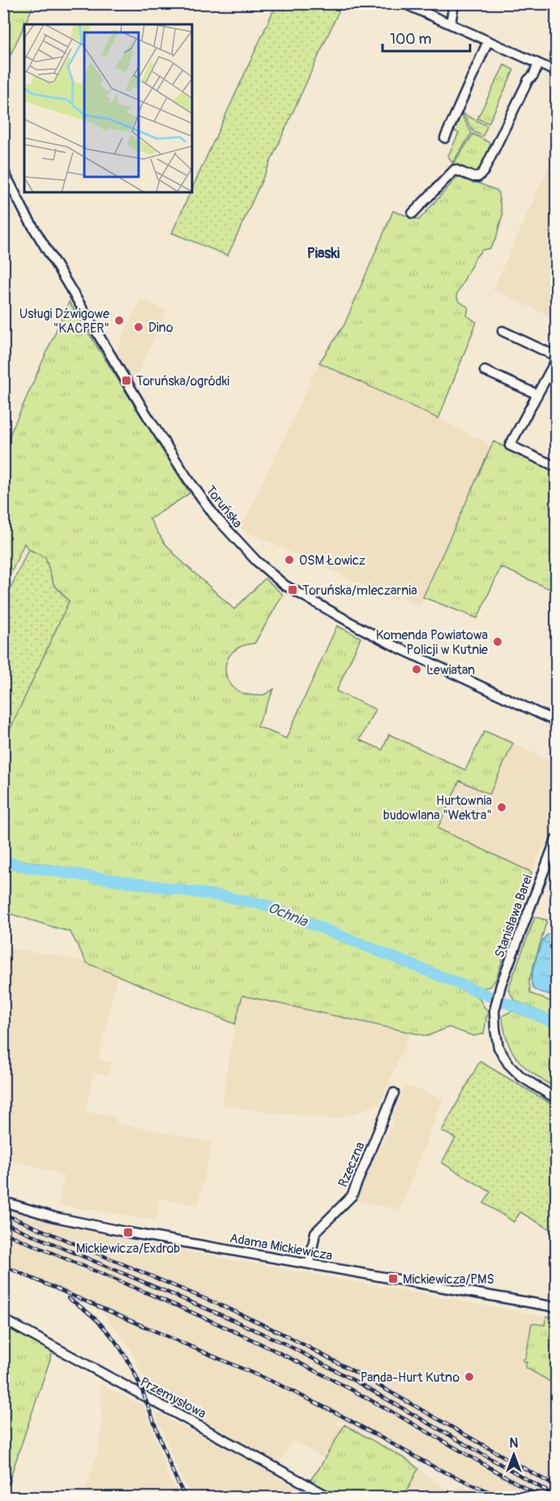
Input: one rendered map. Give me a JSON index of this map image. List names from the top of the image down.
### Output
{
  "streets": {
    "street": [
      "Toruńska",
      "Stanisława Barei",
      "Rzeczna",
      "Adama Mickiewicza",
      "Przemysłowa"
    ]
  },
  "crossings": [
    ["Rzeczna", "Adama Mickiewicza"]
  ],
  "districts": ["Piaski"],
  "water": ["Ochnia"],
  "places": {
    "other": [
      "Usługi Dźwigowe \"KACPER\"",
      "Dino",
      "OSM Łowicz",
      "Komenda Powiatowa Policji w Kutnie",
      "Lewiatan",
      "Hurtownia budowlana \"Wektra\"",
      "Panda-Hurt Kutno"
    ],
    "transit": [
      "Toruńska/ogródki",
      "Toruńska/mleczarnia",
      "Mickiewicza/Exdrob",
      "Mickiewicza/PMS"
    ]
  },
  "scale_bar": "100 m",
  "north": "top"
}
